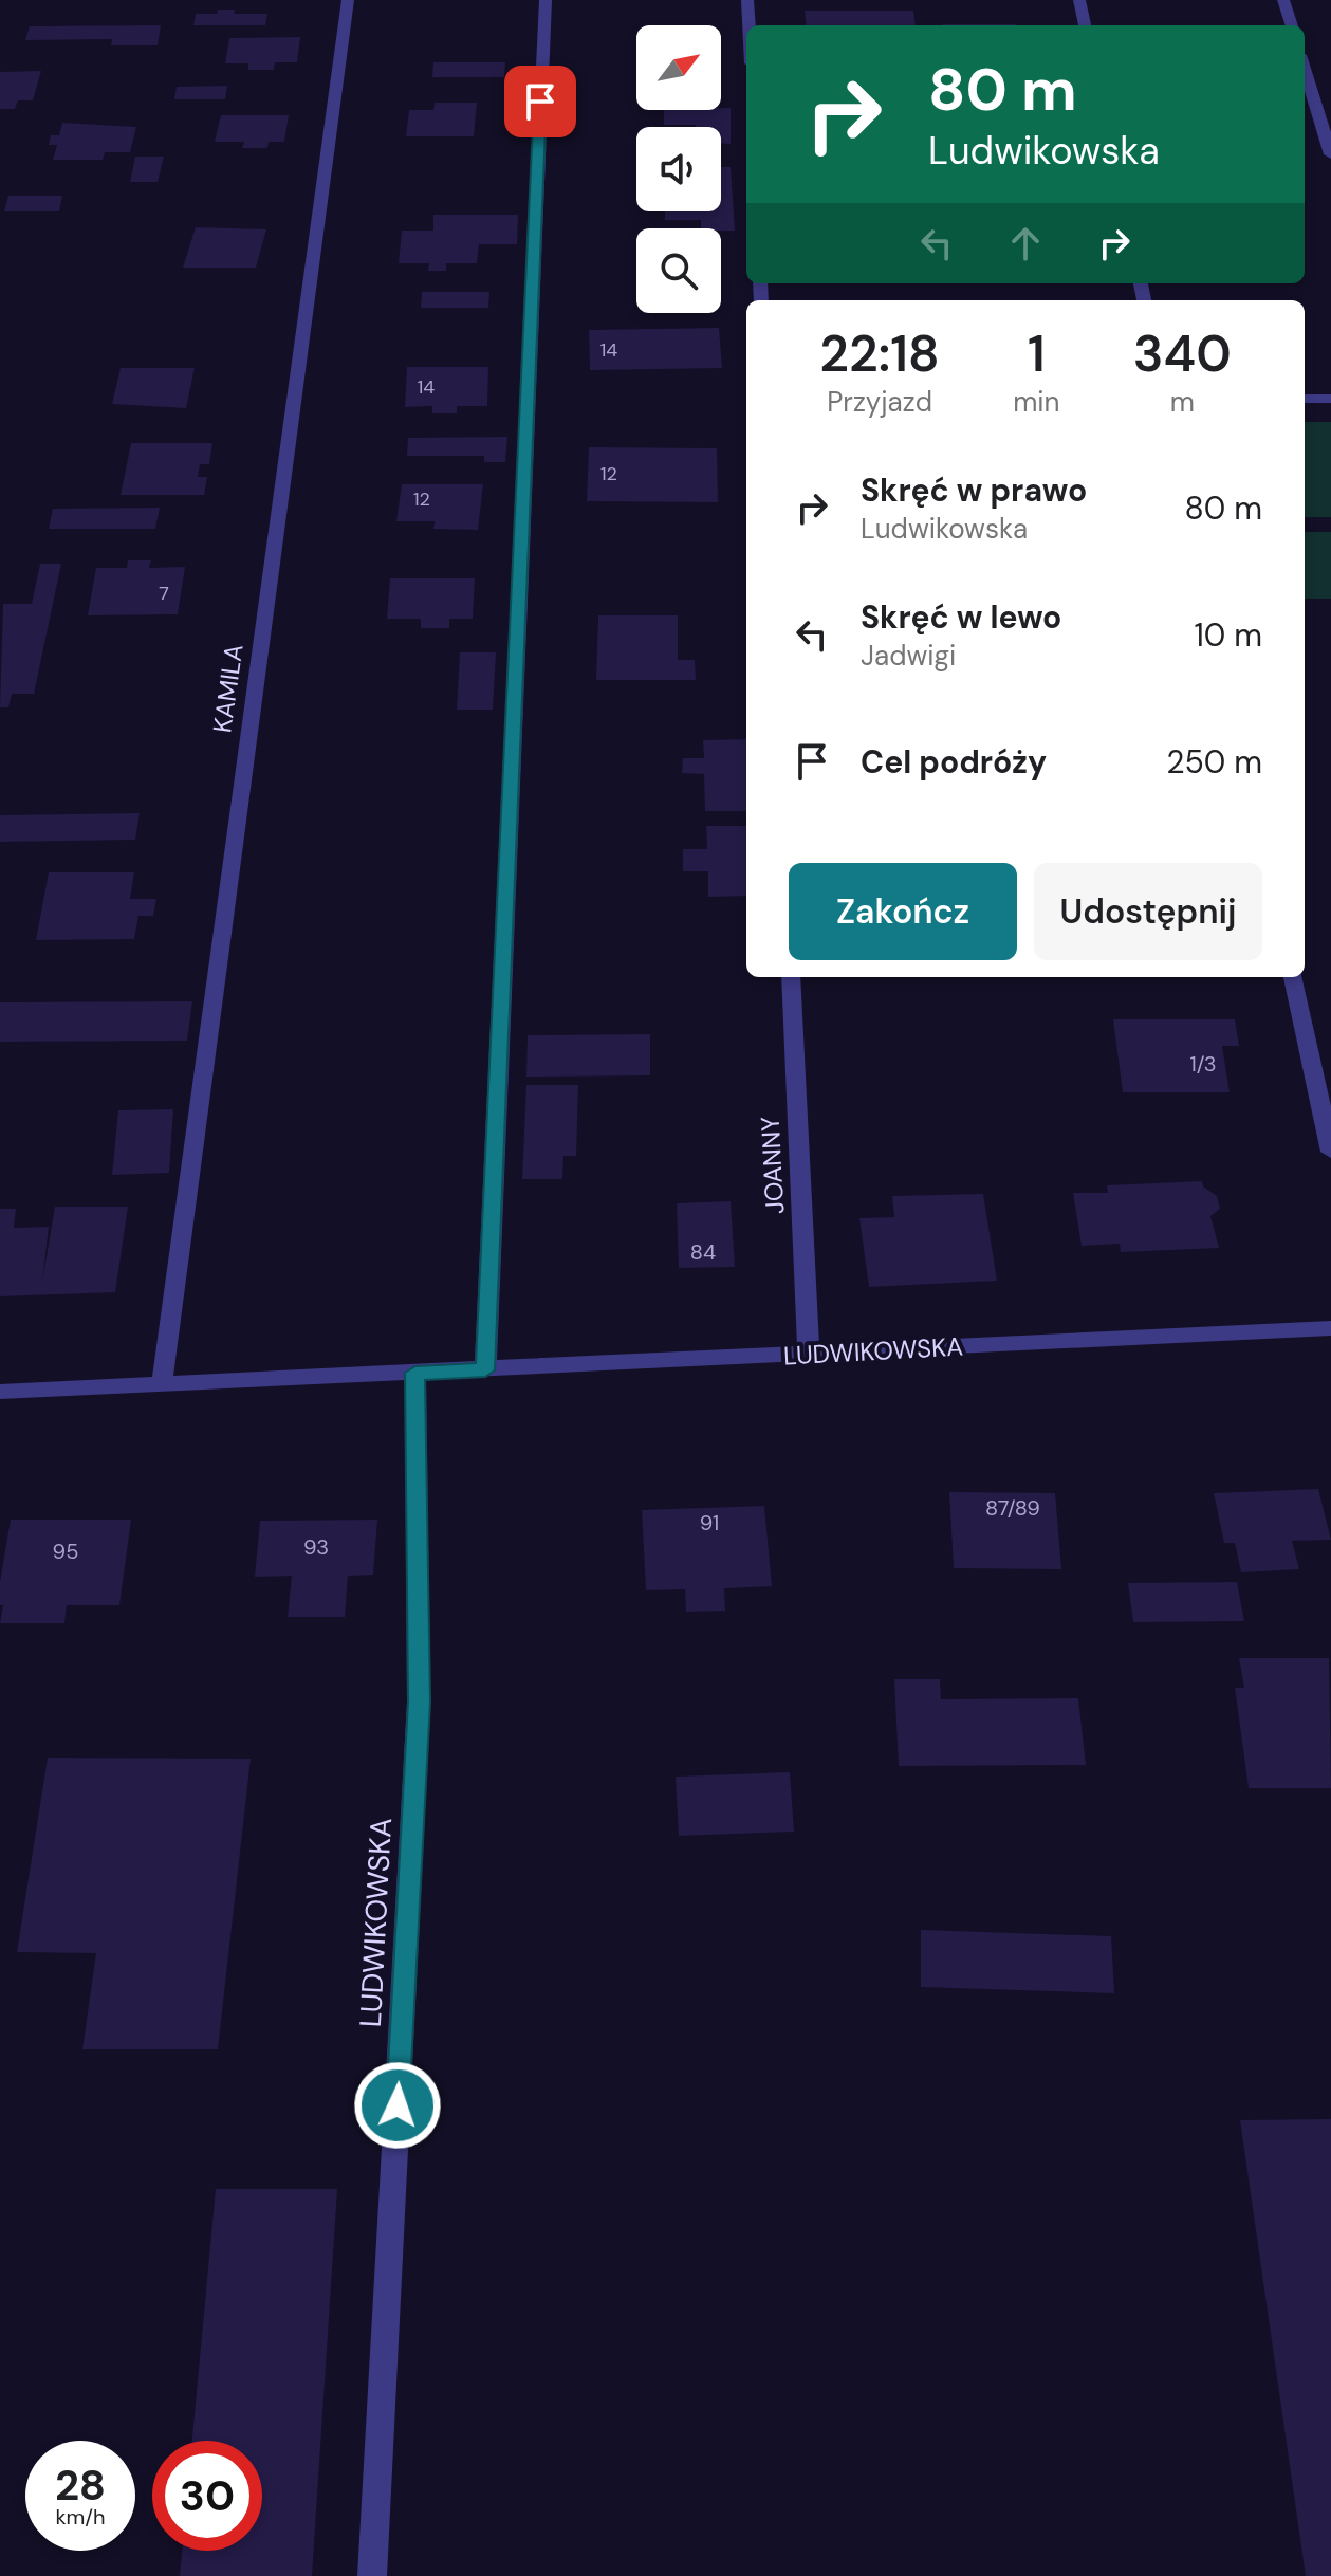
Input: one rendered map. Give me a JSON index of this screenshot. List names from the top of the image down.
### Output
{
  "streets": {
    "street": ["KAMILA", "JOANNY", "LUDWIKOWSKA"]
  },
  "crossings": [
    ["KAMILA", "LUDWIKOWSKA"],
    ["JOANNY", "LUDWIKOWSKA"]
  ],
  "house_numbers": [
    "14",
    "14",
    "12",
    "12",
    "7",
    "1/3",
    "84",
    "87/89",
    "91",
    "93",
    "95"
  ],
  "north": "top right",
  "page": {
    "turn": ["80 m", "Ludwikowska"],
    "eta": [
      "22:18",
      "Przyjazd",
      "1",
      "min",
      "340",
      "m"
    ],
    "list": [
      {
        "name": "Skręć w prawo",
        "note": "Ludwikowska",
        "value": "80 m"
      },
      {
        "name": "Skręć w lewo",
        "note": "Jadwigi",
        "value": "10 m"
      },
      {
        "name": "Cel podróży",
        "value": "250 m"
      }
    ],
    "buttons": ["Zakończ", "Udostępnij"],
    "speed": "28 km/h",
    "limit": "30"
  }
}
